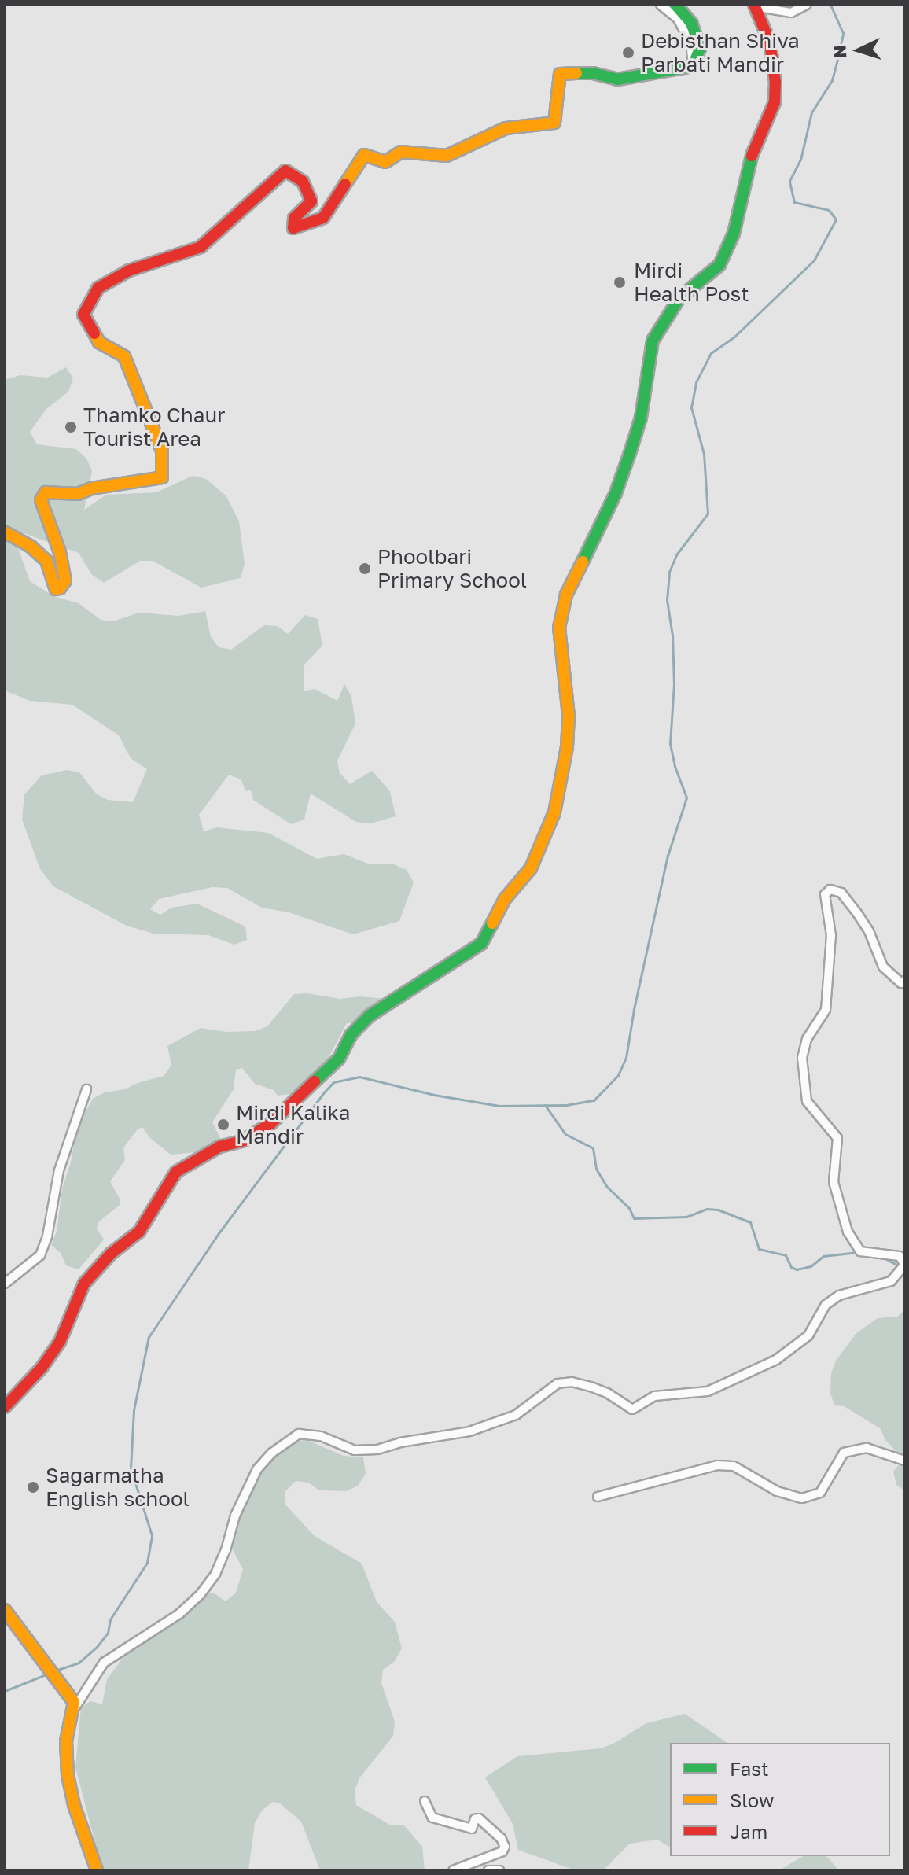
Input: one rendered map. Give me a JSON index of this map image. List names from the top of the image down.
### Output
{
  "places": [
    "Debisthan Shiva Parbati Mandir",
    "Mirdi Health Post",
    "Thamko Chaur Tourist Area",
    "Phoolbari Primary School",
    "Mirdi Kalika Mandir",
    "Sagarmatha English school"
  ],
  "legend": ["Fast", "Slow", "Jam"],
  "north": "left"
}
